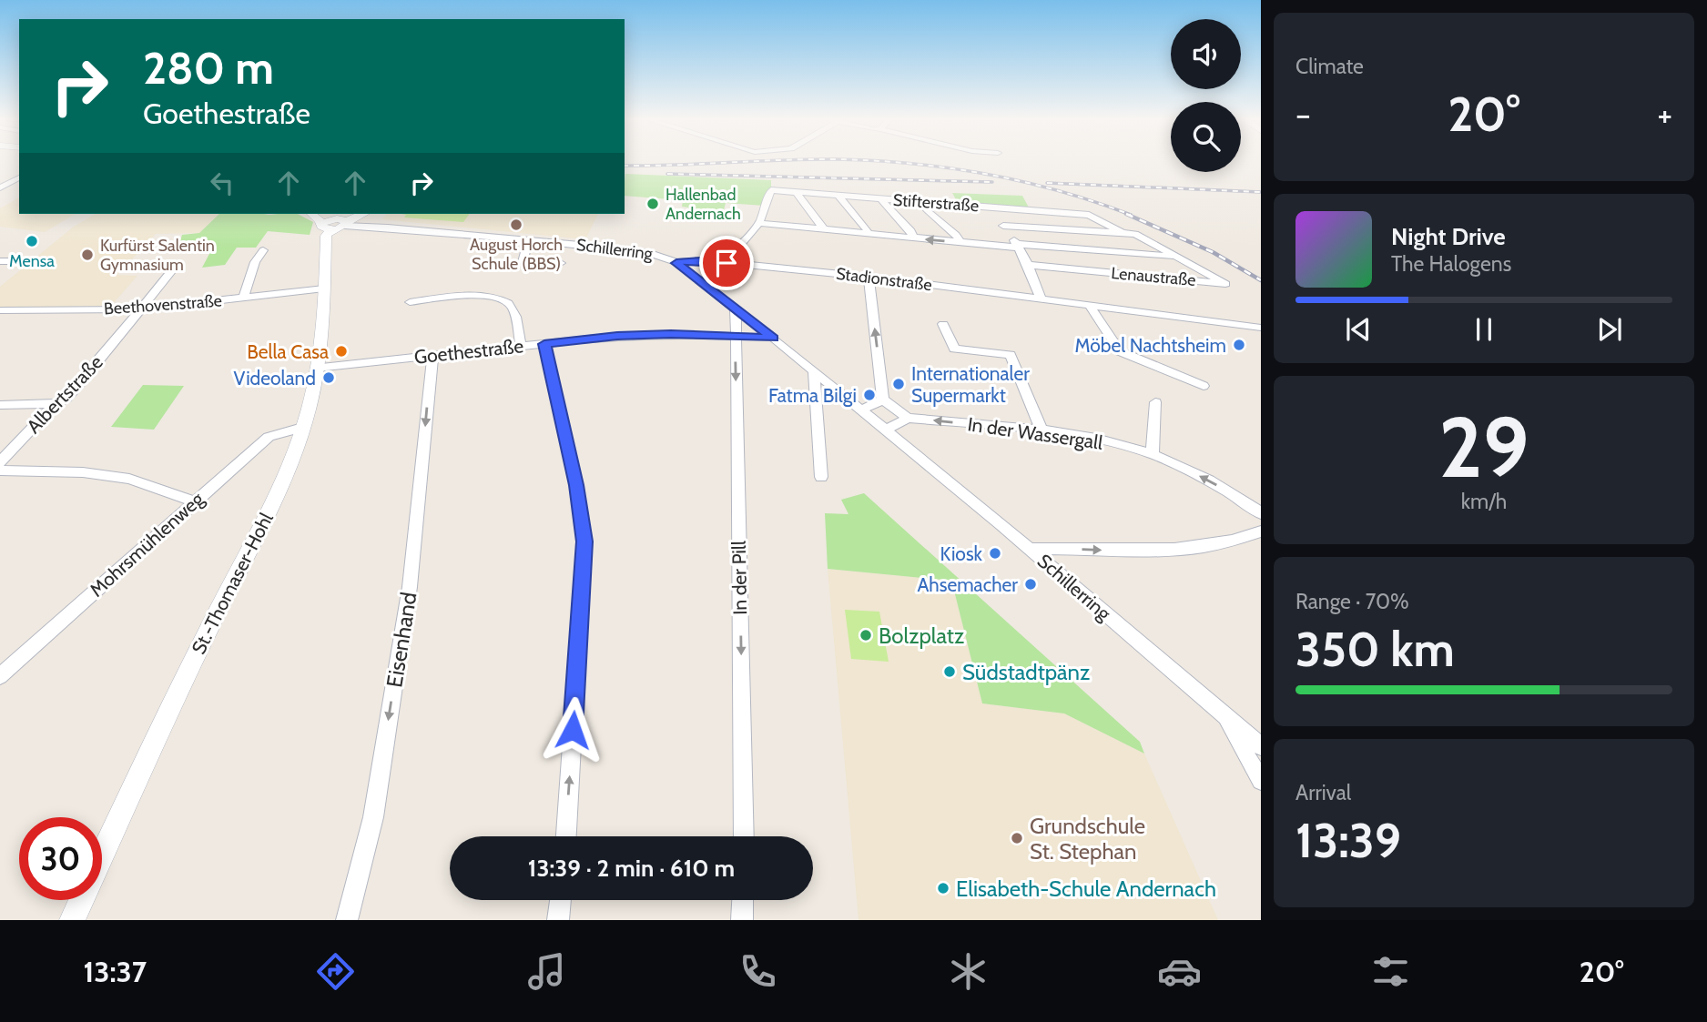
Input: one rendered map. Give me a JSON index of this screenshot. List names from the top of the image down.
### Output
{
  "streets": {
    "street": [
      "Stifterstraße",
      "Schillerring",
      "Lenaustraße",
      "Stadionstraße",
      "Beethovenstraße",
      "Goethestraße",
      "Albertstraße",
      "In der Wassergall",
      "Mohrsmühlenweg",
      "In der Pill",
      "St.-Thomaser-Hohl",
      "Eisenhand"
    ]
  },
  "crossings": [
    ["Stifterstraße", "Lenaustraße"],
    ["Stifterstraße", "Stadionstraße"],
    ["Schillerring", "Stadionstraße"],
    ["Schillerring", "Goethestraße"],
    ["Schillerring", "In der Pill"],
    ["Schillerring", "St.-Thomaser-Hohl"],
    ["Beethovenstraße", "Albertstraße"],
    ["Beethovenstraße", "St.-Thomaser-Hohl"],
    ["Goethestraße", "In der Pill"],
    ["Goethestraße", "St.-Thomaser-Hohl"],
    ["Goethestraße", "Eisenhand"],
    ["Mohrsmühlenweg", "St.-Thomaser-Hohl"]
  ],
  "one_way": ["In der Pill", "Eisenhand"],
  "places": [
    "Hallenbad Andernach",
    "August Horch Schule (BBS)",
    "Mensa",
    "Kurfürst Salentin Gymnasium",
    "Möbel Nachtsheim",
    "Bella Casa",
    "Videoland",
    "Internationaler Supermarkt",
    "Fatma Bilgi",
    "Kiosk",
    "Ahsemacher",
    "Bolzplatz",
    "Südstadtpänz",
    "Grundschule St. Stephan",
    "Elisabeth-Schule Andernach"
  ],
  "page": {
    "tile": [
      "Climate",
      ["29", "km/h"],
      ["Range · 70%", "350 km"],
      ["Arrival", "13:39"]
    ],
    "turn": ["280 m", "Goethestraße"],
    "heat": ["−", "20°", "+"],
    "song": ["Night Drive", "The Halogens"],
    "limit": "30",
    "trip": "13:39 · 2 min · 610 m",
    "tabs": ["13:37", "20°"]
  }
}
